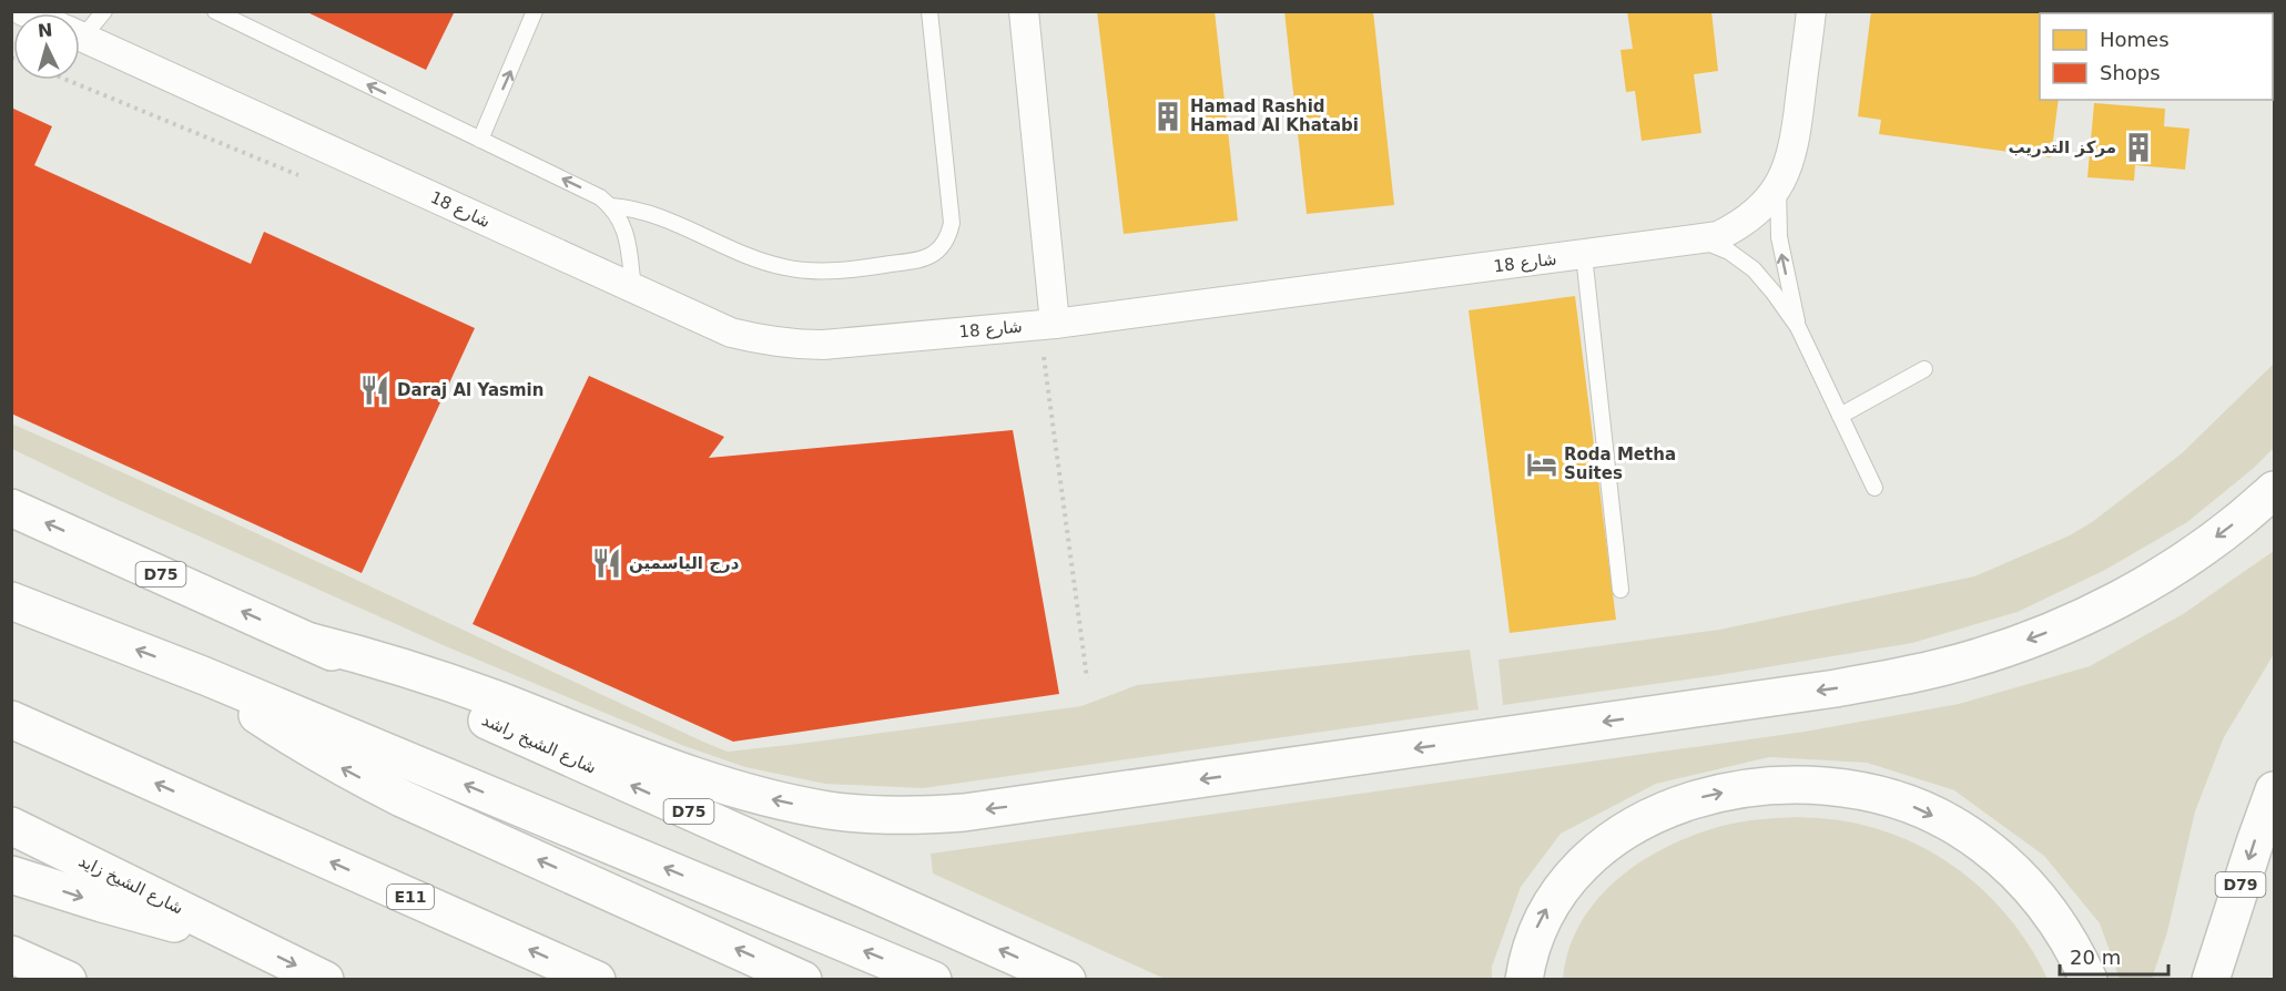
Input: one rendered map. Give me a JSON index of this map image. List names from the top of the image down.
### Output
{
  "streets": {
    "main road": [
      "D75",
      "شارع الشيخ راشد",
      "شارع الشيخ زايد",
      "D79",
      "E11"
    ],
    "street": ["شارع 18"]
  },
  "places": {
    "building": ["Hamad Rashid Hamad Al Khatabi", "مركز التدريب"],
    "restaurant": ["Daraj Al Yasmin", "درج الياسمين"],
    "hotel": ["Roda Metha Suites"]
  },
  "legend": ["Homes", "Shops"],
  "scale_bar": "20 m",
  "north": "top"
}
